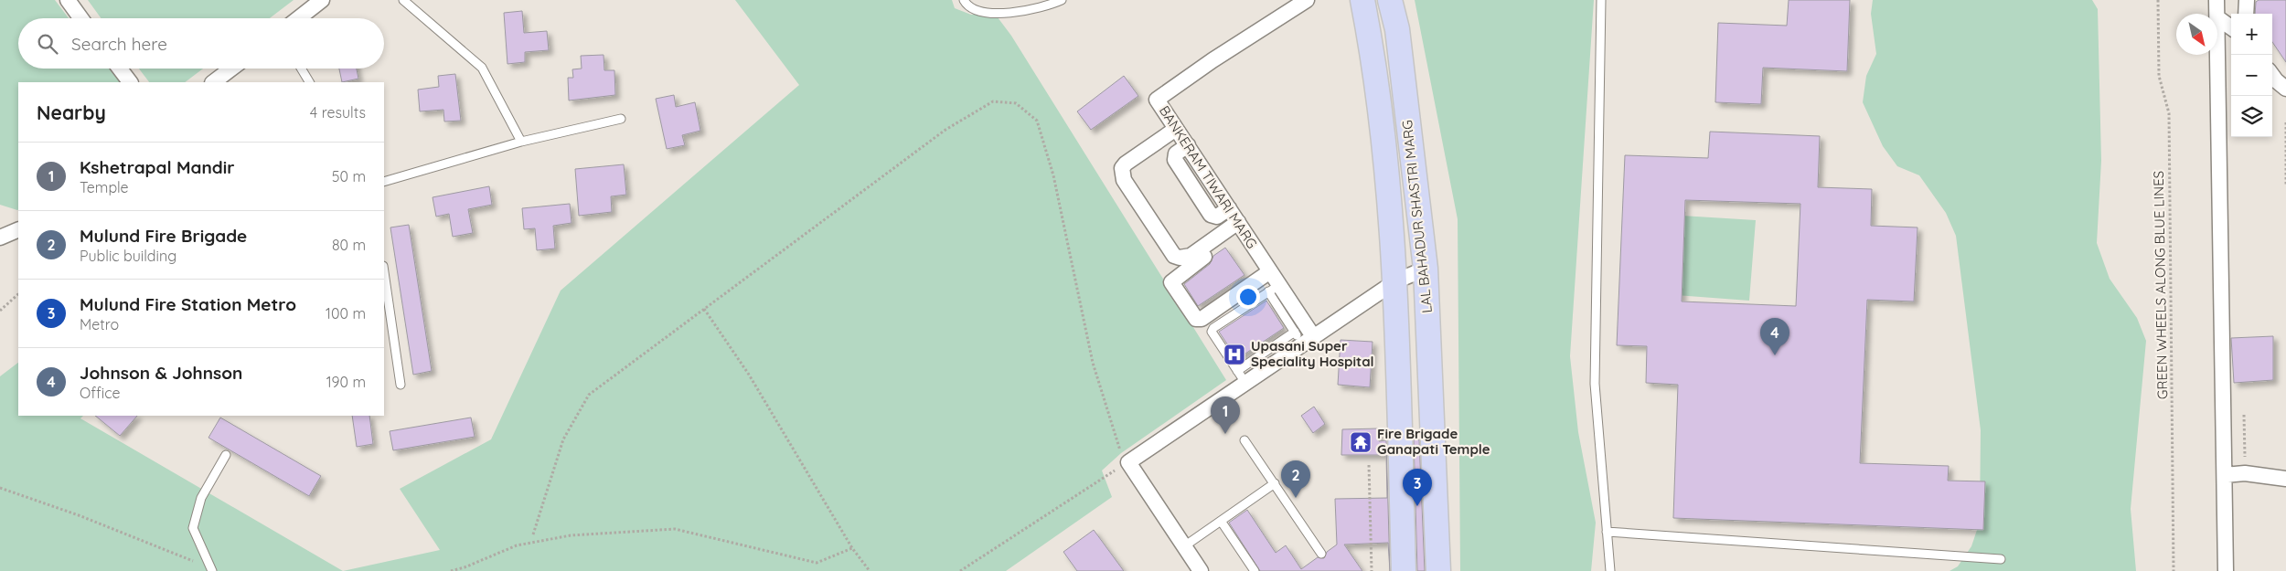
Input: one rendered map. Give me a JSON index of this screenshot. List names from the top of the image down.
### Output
{
  "streets": {
    "main road": ["LAL BAHADUR SHASTRI MARG"],
    "street": ["BANKERAM TIWARI MARG"],
    "path": ["GREEN WHEELS ALONG BLUE LINES"]
  },
  "places": {
    "hospital": ["Upasani Super Speciality Hospital"],
    "temple": ["Fire Brigade Ganapati Temple"]
  },
  "north": "bottom right",
  "page": {
    "map_buttons": ["+", "−"],
    "search": "Search here",
    "heading": ["Nearby", "4 results"],
    "list": [
      {
        "mark": "1",
        "name": "Kshetrapal Mandir",
        "note": "Temple",
        "value": "50 m"
      },
      {
        "mark": "2",
        "name": "Mulund Fire Brigade",
        "note": "Public building",
        "value": "80 m"
      },
      {
        "mark": "3",
        "name": "Mulund Fire Station Metro",
        "note": "Metro",
        "value": "100 m"
      },
      {
        "mark": "4",
        "name": "Johnson & Johnson",
        "note": "Office",
        "value": "190 m"
      }
    ],
    "pins": [
      "4",
      "1",
      "2",
      "3"
    ]
  }
}
